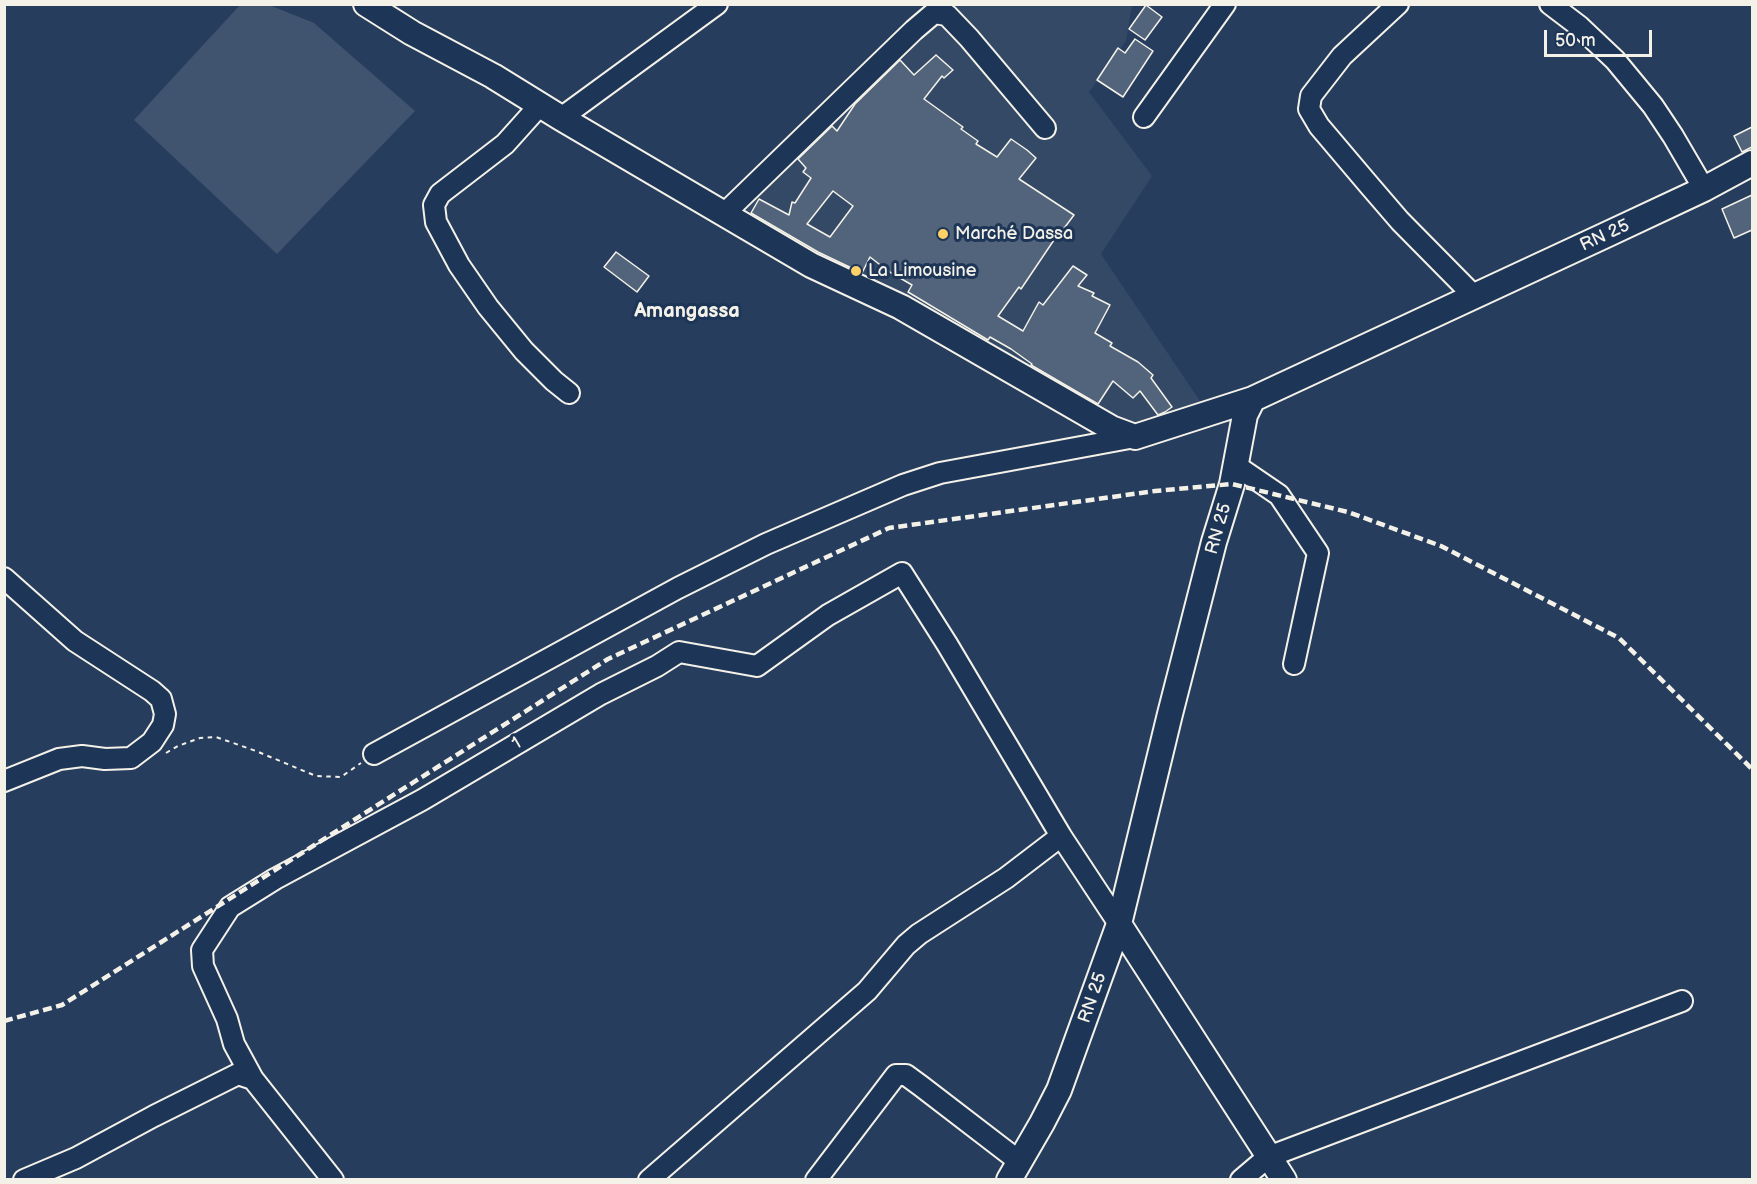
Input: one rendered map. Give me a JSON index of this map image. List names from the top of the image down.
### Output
{
  "streets": {
    "main road": ["RN 25"],
    "street": ["1"]
  },
  "districts": ["Amangassa"],
  "places": ["Marché Dassa", "La Limousine"],
  "scale_bar": "50 m"
}
